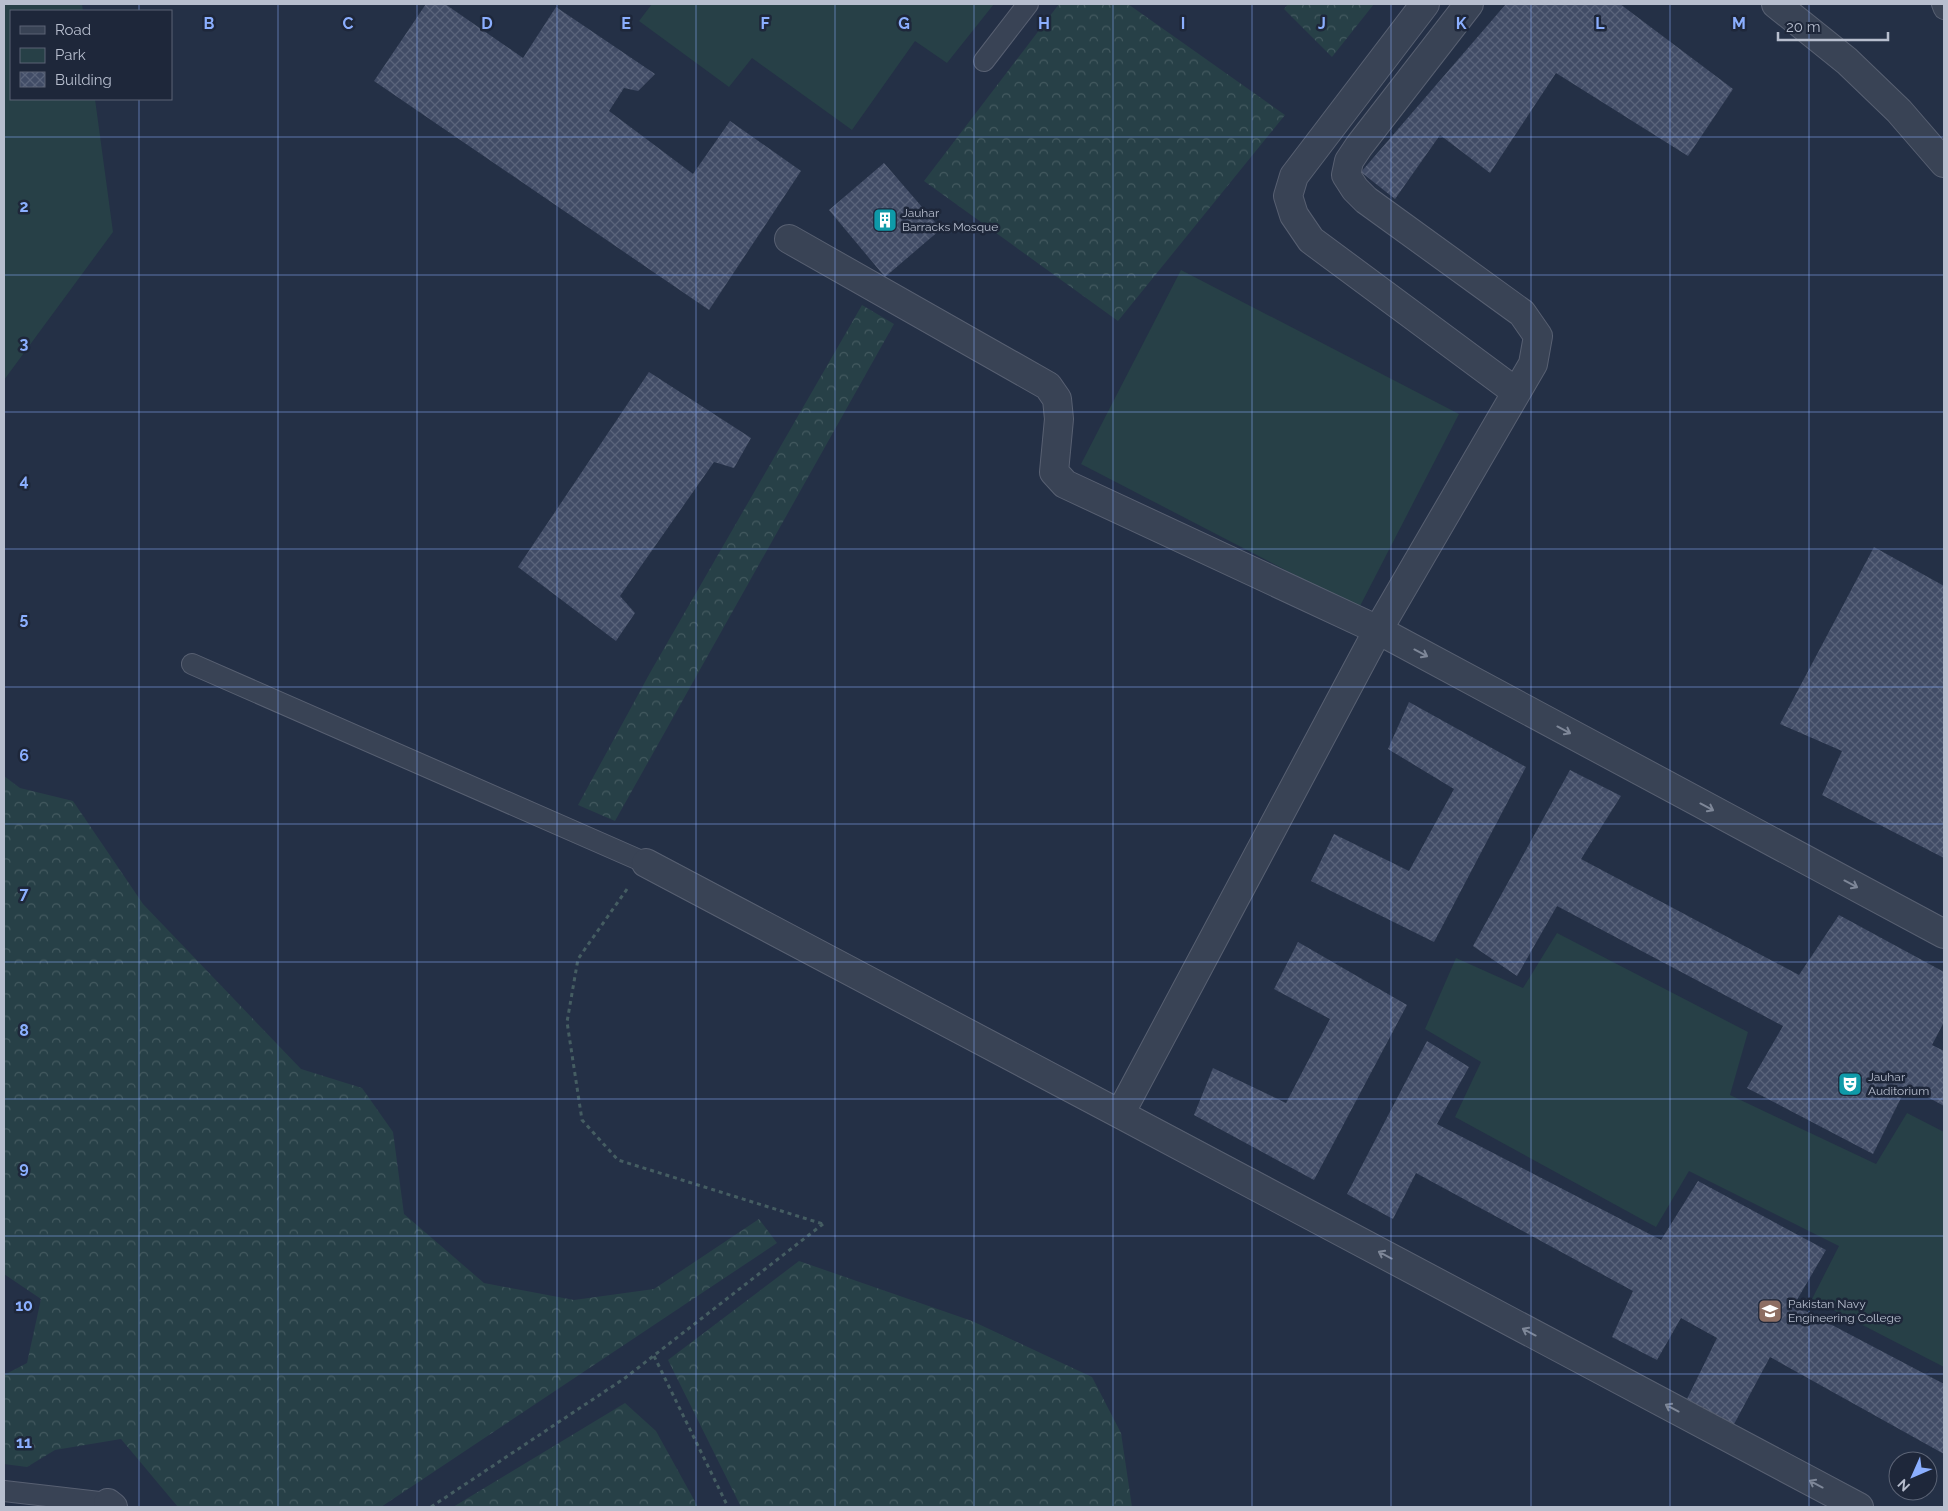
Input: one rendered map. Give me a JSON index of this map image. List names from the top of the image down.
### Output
{
  "places": {
    "building": ["Jauhar Barracks Mosque"],
    "theatre": ["Jauhar Auditorium"],
    "school or university": ["Pakistan Navy Engineering College"]
  },
  "legend": ["Road", "Park", "Building"],
  "scale_bar": "20 m",
  "north": "bottom left",
  "grid": {
    "columns": [
      "B",
      "C",
      "D",
      "E",
      "F",
      "G",
      "H",
      "I",
      "J",
      "K",
      "L",
      "M"
    ],
    "rows": [
      "2",
      "3",
      "4",
      "5",
      "6",
      "7",
      "8",
      "9",
      "10",
      "11"
    ]
  }
}
